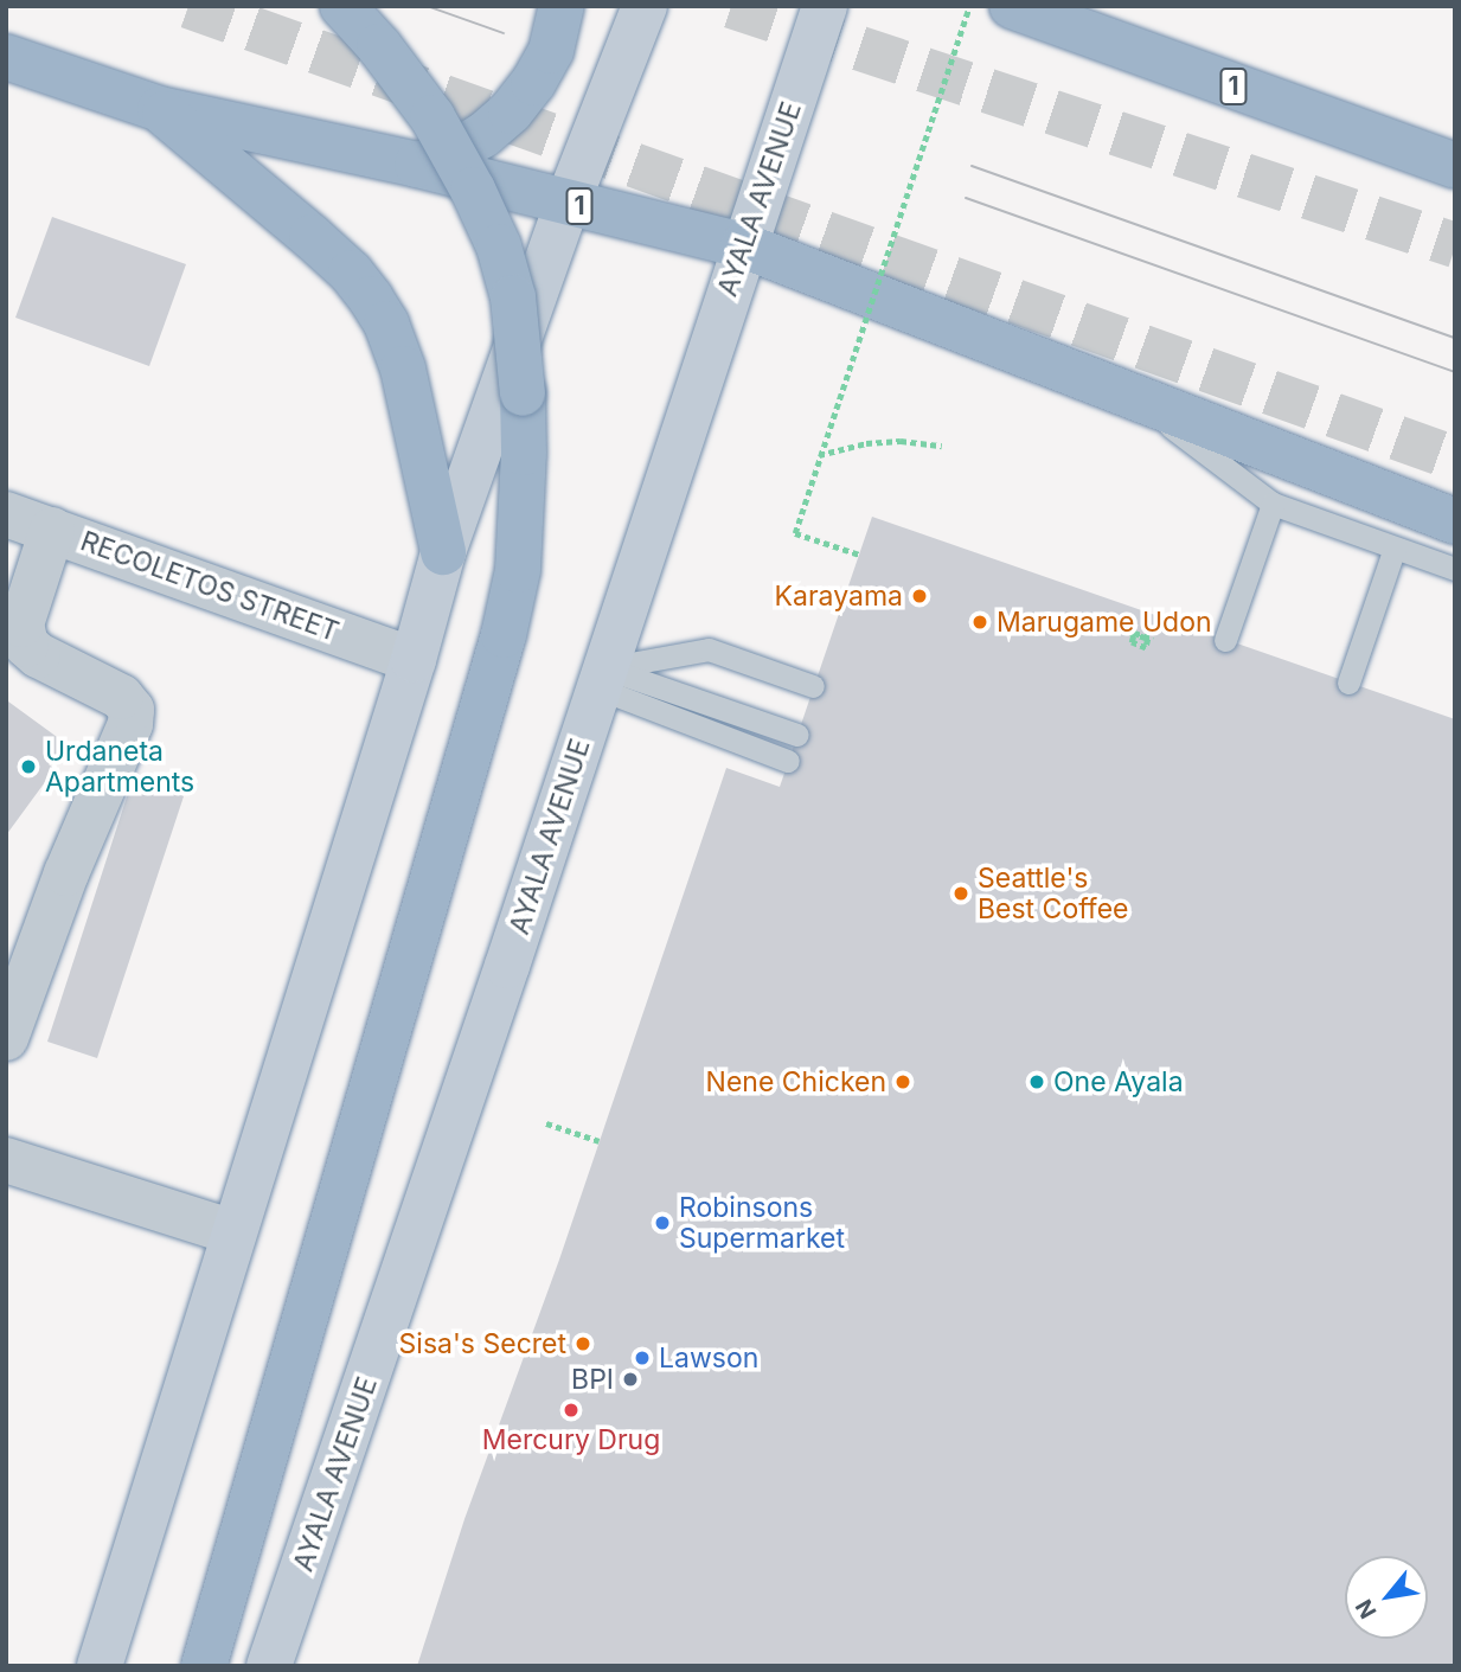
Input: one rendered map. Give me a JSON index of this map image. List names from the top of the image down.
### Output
{
  "streets": {
    "highway": ["1"],
    "main road": ["AYALA AVENUE"],
    "street": ["RECOLETOS STREET"]
  },
  "crossings": [
    ["1", "AYALA AVENUE"]
  ],
  "places": [
    "Karayama",
    "Marugame Udon",
    "Urdaneta Apartments",
    "Seattle's Best Coffee",
    "Nene Chicken",
    "One Ayala",
    "Robinsons Supermarket",
    "Sisa's Secret",
    "Lawson",
    "BPI",
    "Mercury Drug"
  ],
  "north": "bottom left"
}
